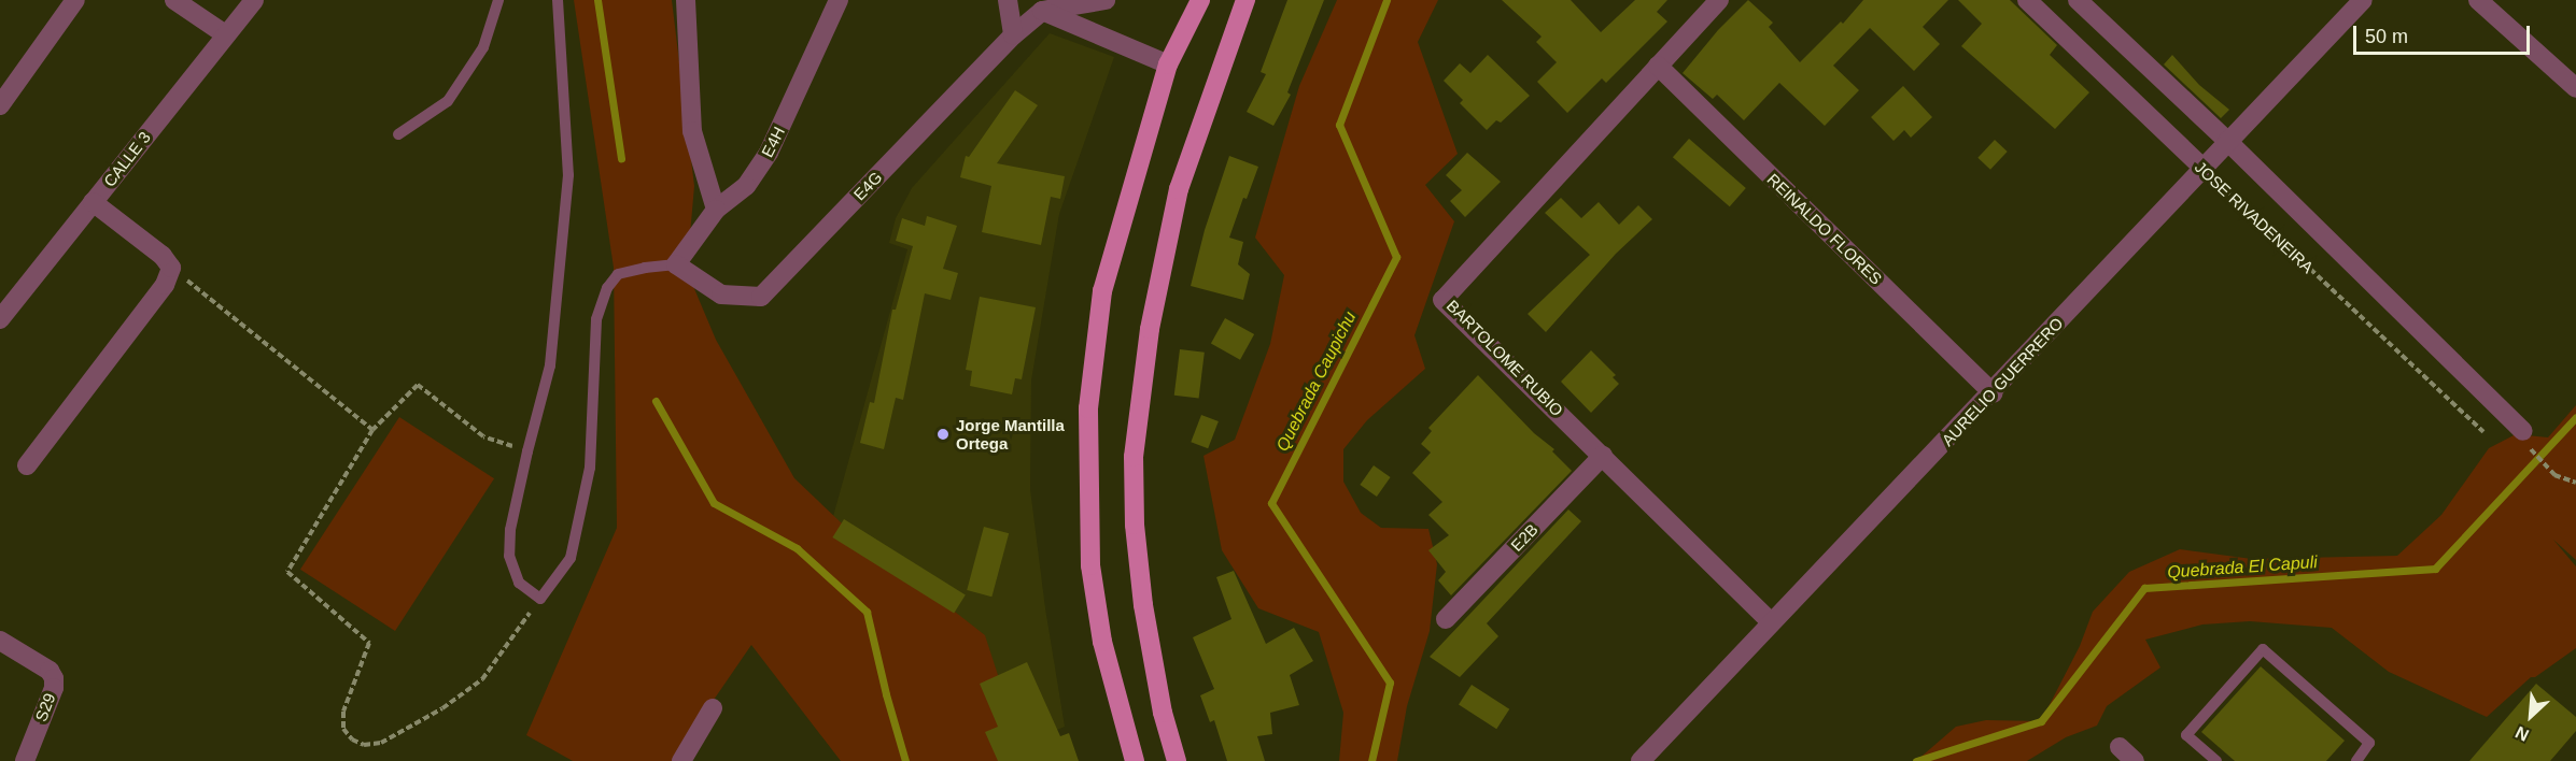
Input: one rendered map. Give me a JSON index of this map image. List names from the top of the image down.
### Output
{
  "streets": {
    "street": [
      "E4H",
      "CALLE 3",
      "E4G",
      "JOSE RIVADENEIRA",
      "REINALDO FLORES",
      "BARTOLOME RUBIO",
      "AURELIO GUERRERO",
      "E2B",
      "S29"
    ]
  },
  "crossings": [
    ["E4H", "E4G"],
    ["JOSE RIVADENEIRA", "AURELIO GUERRERO"],
    ["REINALDO FLORES", "BARTOLOME RUBIO"],
    ["REINALDO FLORES", "AURELIO GUERRERO"],
    ["BARTOLOME RUBIO", "AURELIO GUERRERO"],
    ["BARTOLOME RUBIO", "E2B"]
  ],
  "water": ["Quebrada Caupichu", "Quebrada El Capuli"],
  "places": ["Jorge Mantilla Ortega"],
  "scale_bar": "50 m",
  "north": "bottom left"
}
